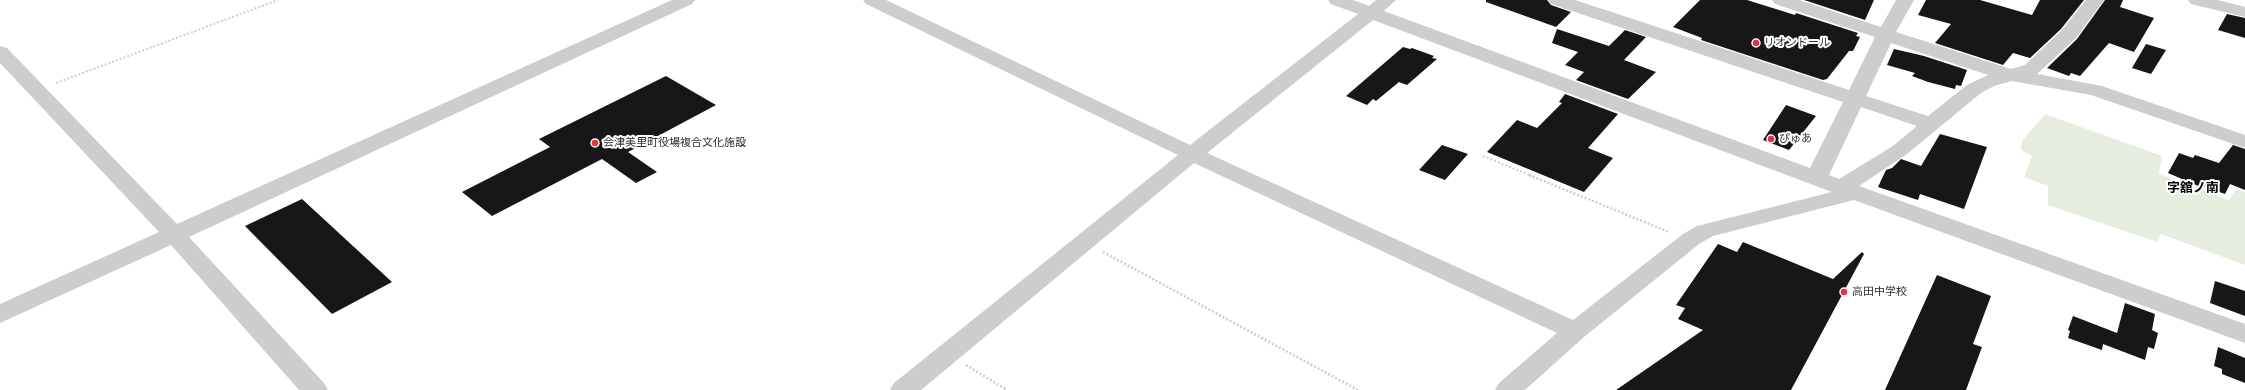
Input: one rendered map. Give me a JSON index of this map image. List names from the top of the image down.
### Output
{
  "districts": ["字舘ノ南"],
  "places": [
    "リオンドール",
    "ぴゅあ",
    "会津美里町役場複合文化施設",
    "高田中学校"
  ]
}
